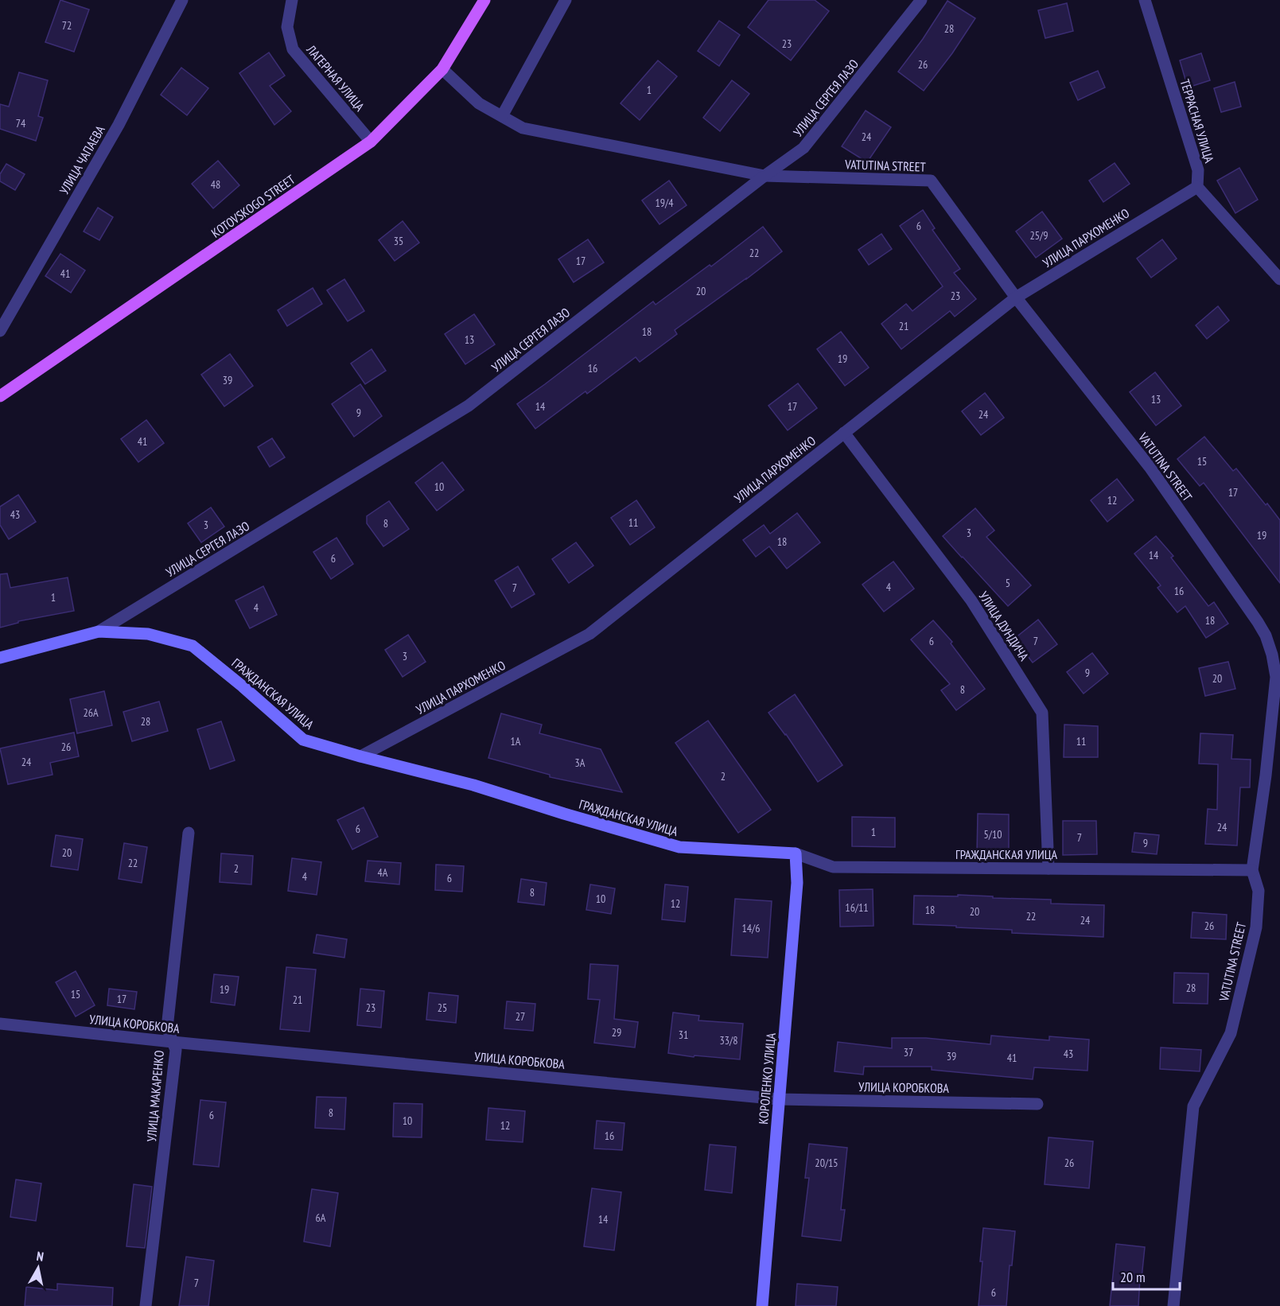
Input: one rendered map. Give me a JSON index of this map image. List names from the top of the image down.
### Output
{
  "streets": {
    "main road": ["KOTOVSKOGO STREET"],
    "street": [
      "ЛАГЕРНАЯ УЛИЦА",
      "УЛИЦА СЕРГЕЯ ЛАЗО",
      "ТЕРРАСНАЯ УЛИЦА",
      "УЛИЦА ЧАПАЕВА",
      "VATUTINA STREET",
      "УЛИЦА ПАРХОМЕНКО",
      "УЛИЦА ДУНДИЧА",
      "ГРАЖДАНСКАЯ УЛИЦА",
      "УЛИЦА КОРОБКОВА",
      "КОРОЛЕНКО УЛИЦА",
      "УЛИЦА МАКАРЕНКО"
    ]
  },
  "crossings": [
    ["ЛАГЕРНАЯ УЛИЦА", "KOTOVSKOGO STREET"],
    ["УЛИЦА СЕРГЕЯ ЛАЗО", "VATUTINA STREET"],
    ["УЛИЦА СЕРГЕЯ ЛАЗО", "ГРАЖДАНСКАЯ УЛИЦА"],
    ["ТЕРРАСНАЯ УЛИЦА", "УЛИЦА ПАРХОМЕНКО"],
    ["VATUTINA STREET", "KOTOVSKOGO STREET"],
    ["VATUTINA STREET", "УЛИЦА ПАРХОМЕНКО"],
    ["VATUTINA STREET", "ГРАЖДАНСКАЯ УЛИЦА"],
    ["УЛИЦА ПАРХОМЕНКО", "УЛИЦА ДУНДИЧА"],
    ["УЛИЦА ПАРХОМЕНКО", "ГРАЖДАНСКАЯ УЛИЦА"],
    ["УЛИЦА ДУНДИЧА", "ГРАЖДАНСКАЯ УЛИЦА"],
    ["ГРАЖДАНСКАЯ УЛИЦА", "КОРОЛЕНКО УЛИЦА"],
    ["УЛИЦА КОРОБКОВА", "КОРОЛЕНКО УЛИЦА"],
    ["УЛИЦА КОРОБКОВА", "УЛИЦА МАКАРЕНКО"]
  ],
  "house_numbers": [
    "72",
    "28",
    "23",
    "26",
    "1",
    "74",
    "24",
    "48",
    "19/4",
    "6",
    "25/9",
    "35",
    "22",
    "17",
    "41",
    "20",
    "23",
    "21",
    "18",
    "13",
    "19",
    "16",
    "39",
    "13",
    "14",
    "17",
    "9",
    "24",
    "41",
    "15",
    "10",
    "17",
    "12",
    "43",
    "11",
    "8",
    "3",
    "3",
    "19",
    "18",
    "14",
    "6",
    "5",
    "4",
    "7",
    "16",
    "1",
    "4",
    "18",
    "6",
    "7",
    "3",
    "9",
    "20",
    "8",
    "26А",
    "28",
    "1А",
    "11",
    "26",
    "24",
    "3А",
    "2",
    "24",
    "6",
    "1",
    "5/10",
    "7",
    "9",
    "20",
    "22",
    "2",
    "4А",
    "4",
    "6",
    "8",
    "10",
    "12",
    "16/11",
    "18",
    "20",
    "22",
    "24",
    "26",
    "14/6",
    "28",
    "19",
    "15",
    "17",
    "21",
    "23",
    "25",
    "27",
    "29",
    "31",
    "33/8",
    "37",
    "43",
    "39",
    "41",
    "8",
    "6",
    "10",
    "12",
    "16",
    "20/15",
    "26",
    "6А",
    "14",
    "7",
    "6"
  ],
  "scale_bar": "20 m",
  "north": "top"
}
